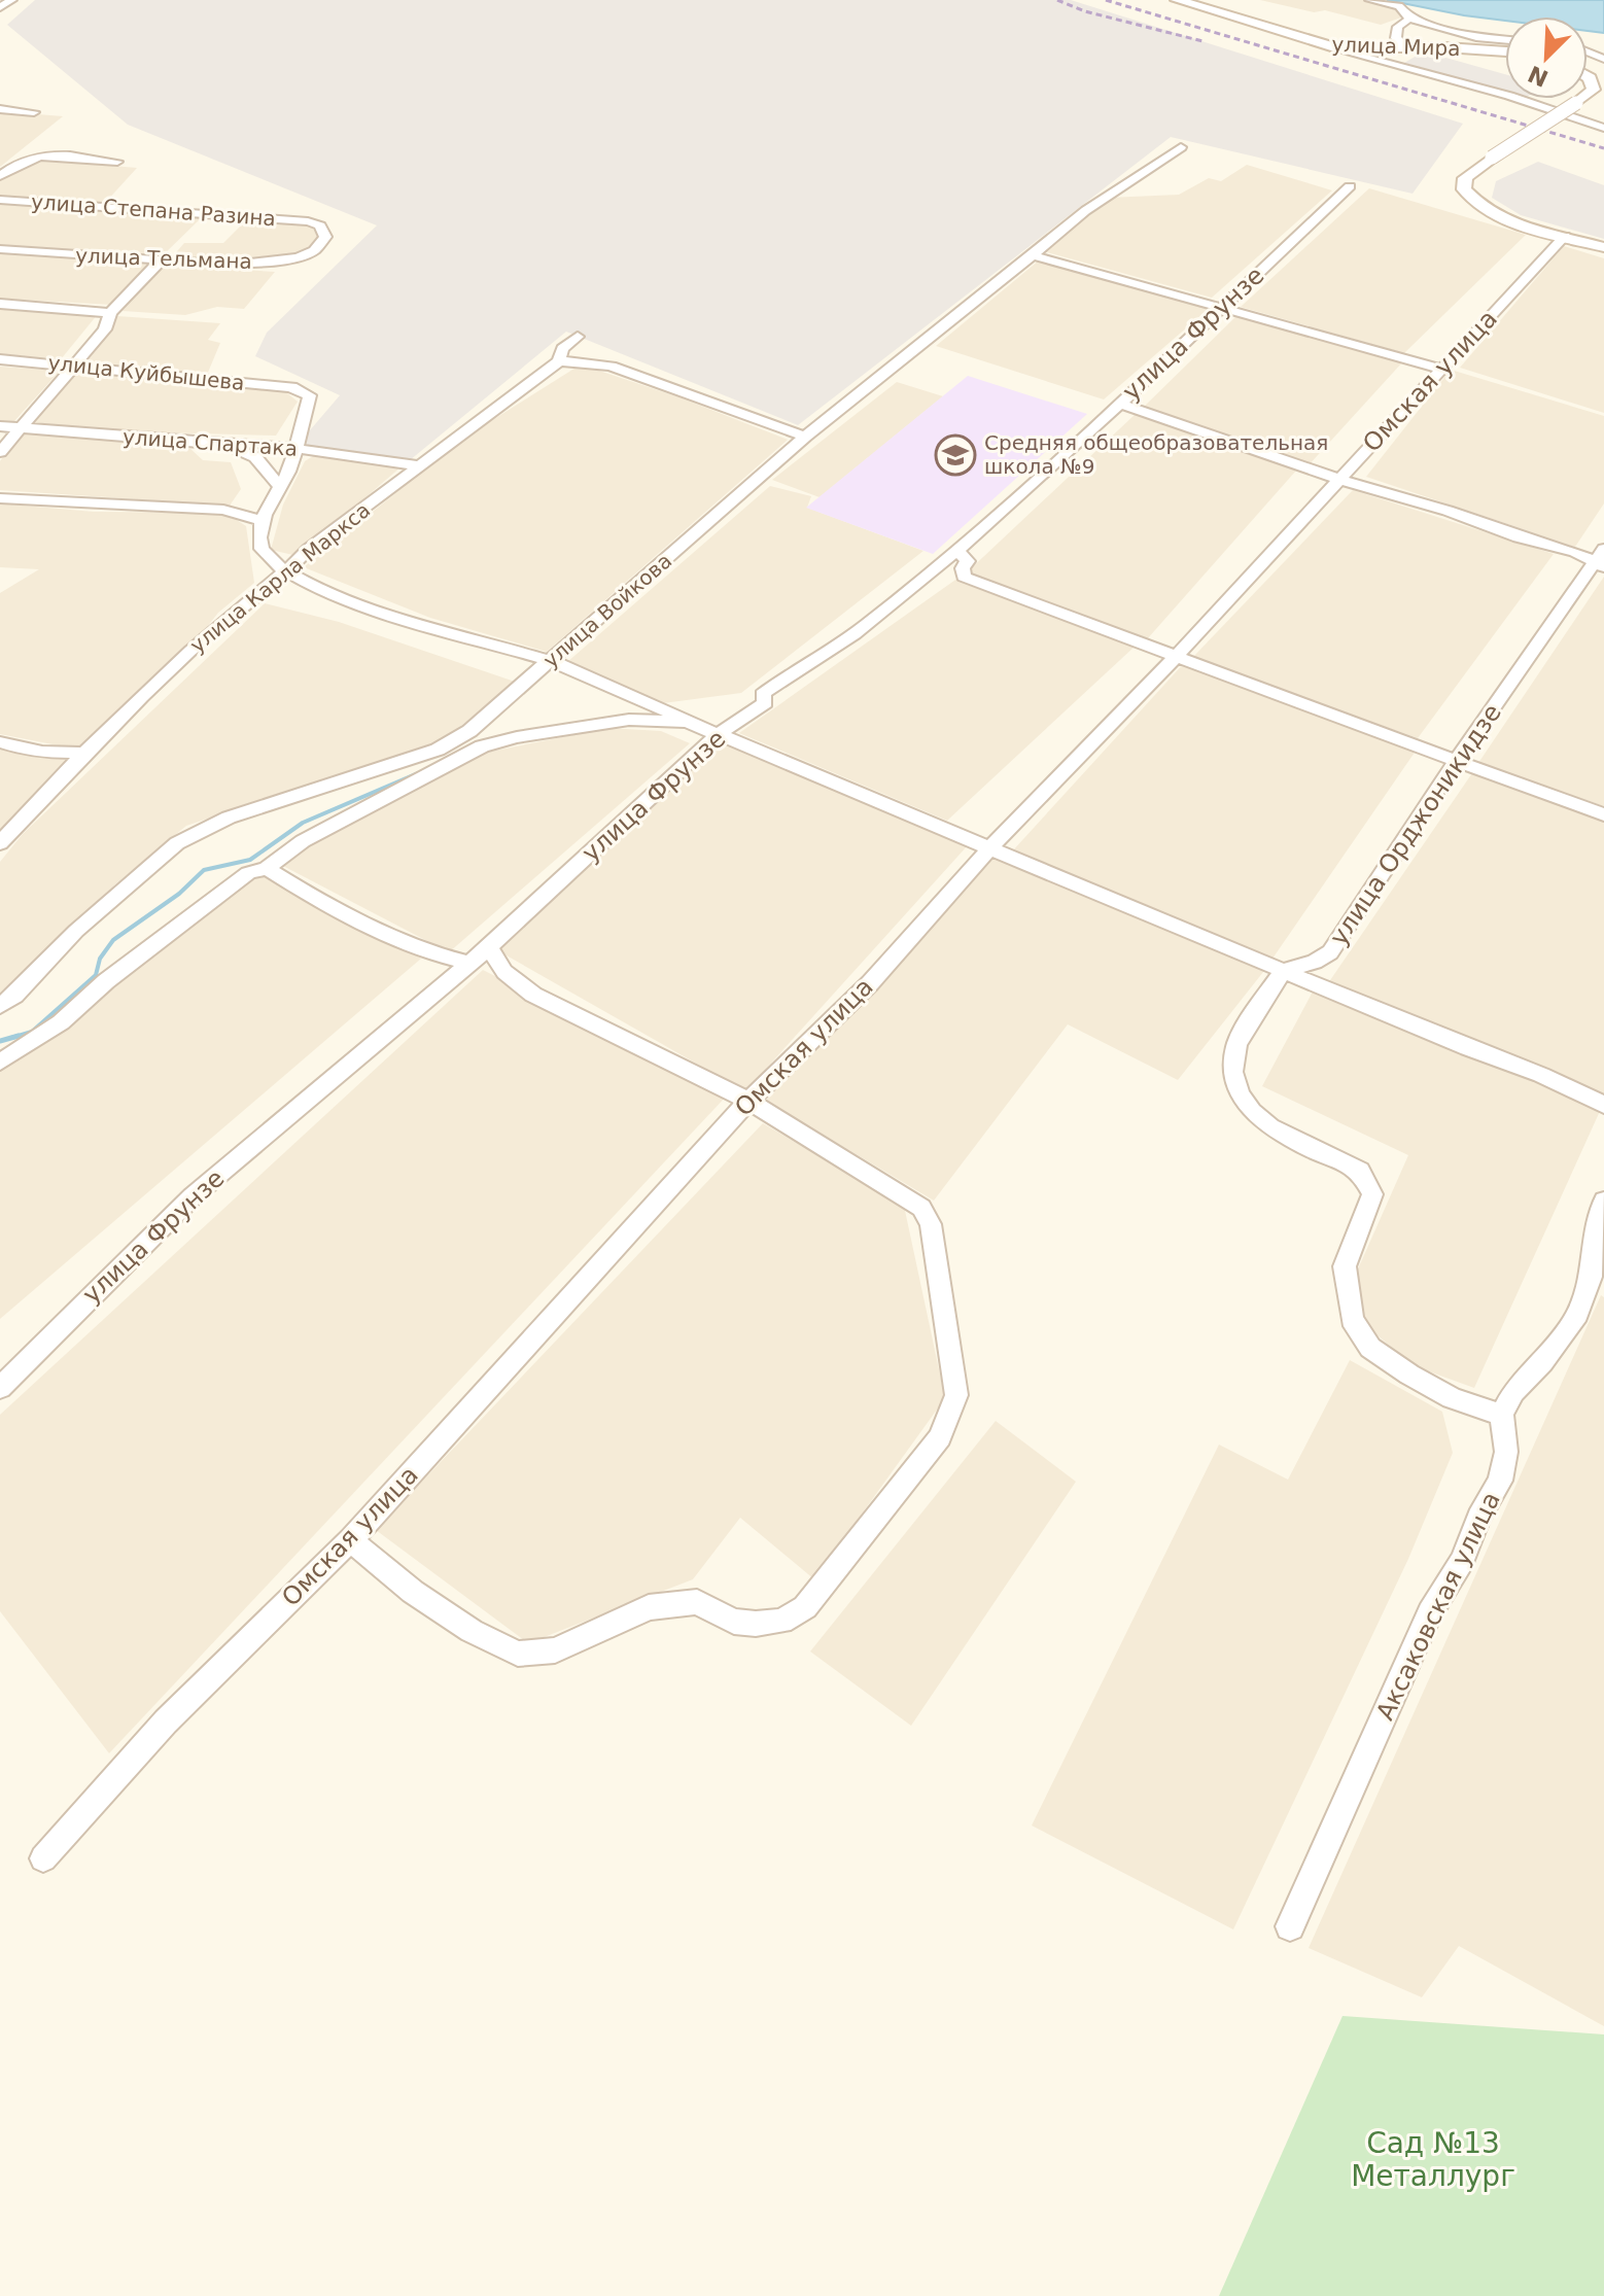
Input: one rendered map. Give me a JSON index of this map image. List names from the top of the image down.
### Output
{
  "streets": {
    "street": [
      "улица Мира",
      "улица Степана Разина",
      "улица Тельмана",
      "улица Фрунзе",
      "улица Куйбышева",
      "Омская улица",
      "улица Спартака",
      "улица Карла Маркса",
      "улица Войкова",
      "улица Орджоникидзе",
      "Аксаковская улица"
    ]
  },
  "crossings": [
    ["улица Степана Разина", "улица Тельмана"],
    ["улица Куйбышева", "улица Спартака"],
    ["улица Спартака", "улица Карла Маркса"]
  ],
  "parks": ["Сад №13 Металлург"],
  "places": {
    "school or university": ["Средняя общеобразовательная школа №9"]
  },
  "north": "bottom left"
}
